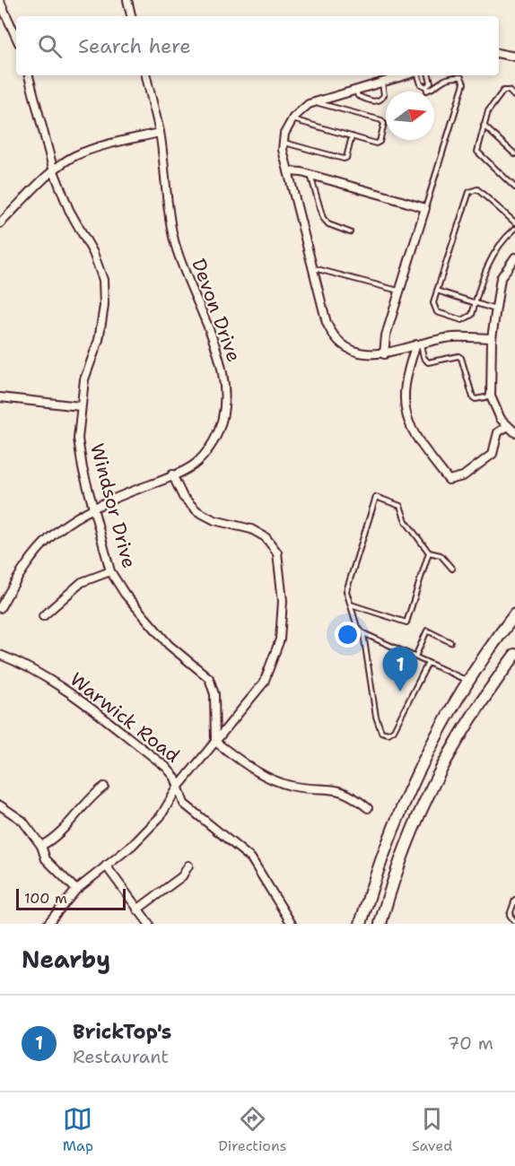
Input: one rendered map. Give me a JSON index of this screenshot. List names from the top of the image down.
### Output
{
  "streets": {
    "street": ["Devon Drive", "Windsor Drive", "Warwick Road"]
  },
  "crossings": [
    ["Devon Drive", "Windsor Drive"]
  ],
  "scale_bar": "100 m",
  "north": "right",
  "page": {
    "search": "Search here",
    "pins": "1",
    "scale": "100 m",
    "heading": "Nearby",
    "list": [
      {
        "mark": "1",
        "name": "BrickTop's",
        "note": "Restaurant",
        "value": "70 m"
      }
    ],
    "nav": ["Map", "Directions", "Saved"]
  }
}
